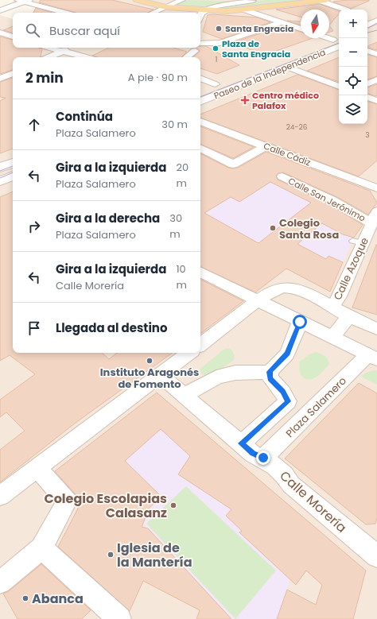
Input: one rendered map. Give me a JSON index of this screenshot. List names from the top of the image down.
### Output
{
  "streets": {
    "street": [
      "Paseo de la Independencia",
      "Calle Cádiz",
      "Calle San Jerónimo",
      "Calle Azoque",
      "Plaza Salamero",
      "Calle Morería"
    ]
  },
  "crossings": [
    ["Calle Cádiz", "Calle San Jerónimo"],
    ["Calle San Jerónimo", "Calle Azoque"],
    ["Plaza Salamero", "Calle Morería"]
  ],
  "places": {
    "other": [
      "Santa Engracia",
      "Plaza de Santa Engracia",
      "Colegio Santa Rosa",
      "Instituto Aragonés de Fomento",
      "Colegio Escolapias Calasanz",
      "Iglesia de la Mantería",
      "Abanca"
    ],
    "health": ["Centro médico Palafox"]
  },
  "house_numbers": ["1", "24-26", "3"],
  "north": "bottom",
  "page": {
    "map_buttons": ["+", "−"],
    "search": "Buscar aquí",
    "heading": ["2 min", "A pie · 90 m"],
    "list": [
      ["Continúa", "Plaza Salamero", "30 m"],
      ["Gira a la izquierda", "Plaza Salamero", "20 m"],
      ["Gira a la derecha", "Plaza Salamero", "30 m"],
      ["Gira a la izquierda", "Calle Morería", "10 m"],
      "Llegada al destino"
    ]
  }
}
